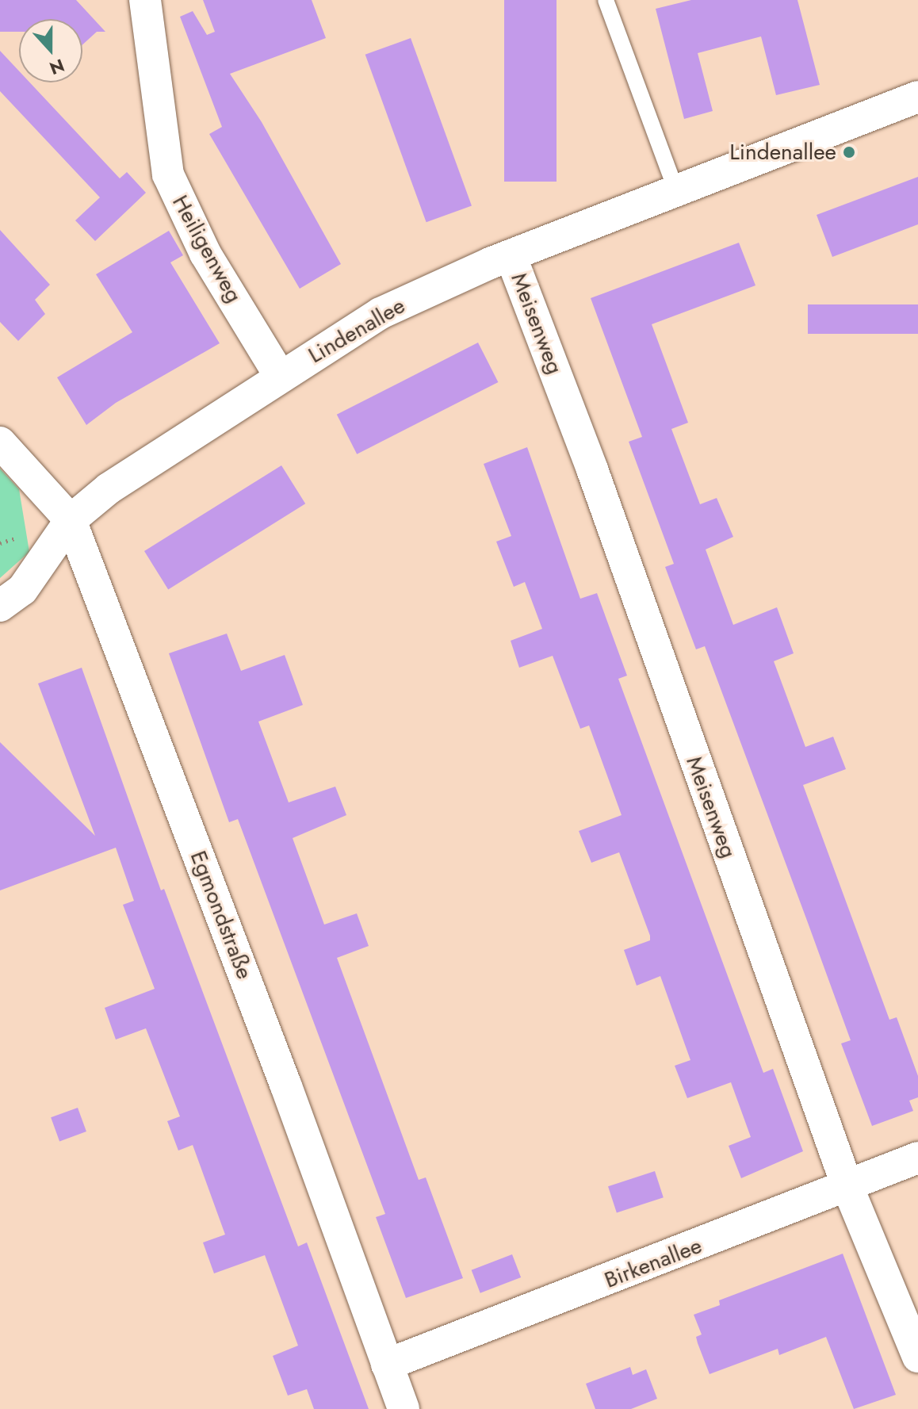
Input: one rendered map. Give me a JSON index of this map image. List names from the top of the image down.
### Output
{
  "streets": {
    "street": [
      "Heiligenweg",
      "Meisenweg",
      "Lindenallee",
      "Egmondstraße",
      "Birkenallee"
    ]
  },
  "crossings": [
    ["Heiligenweg", "Lindenallee"],
    ["Meisenweg", "Lindenallee"],
    ["Meisenweg", "Birkenallee"],
    ["Lindenallee", "Egmondstraße"],
    ["Egmondstraße", "Birkenallee"]
  ],
  "places": ["Lindenallee"],
  "north": "bottom"
}
